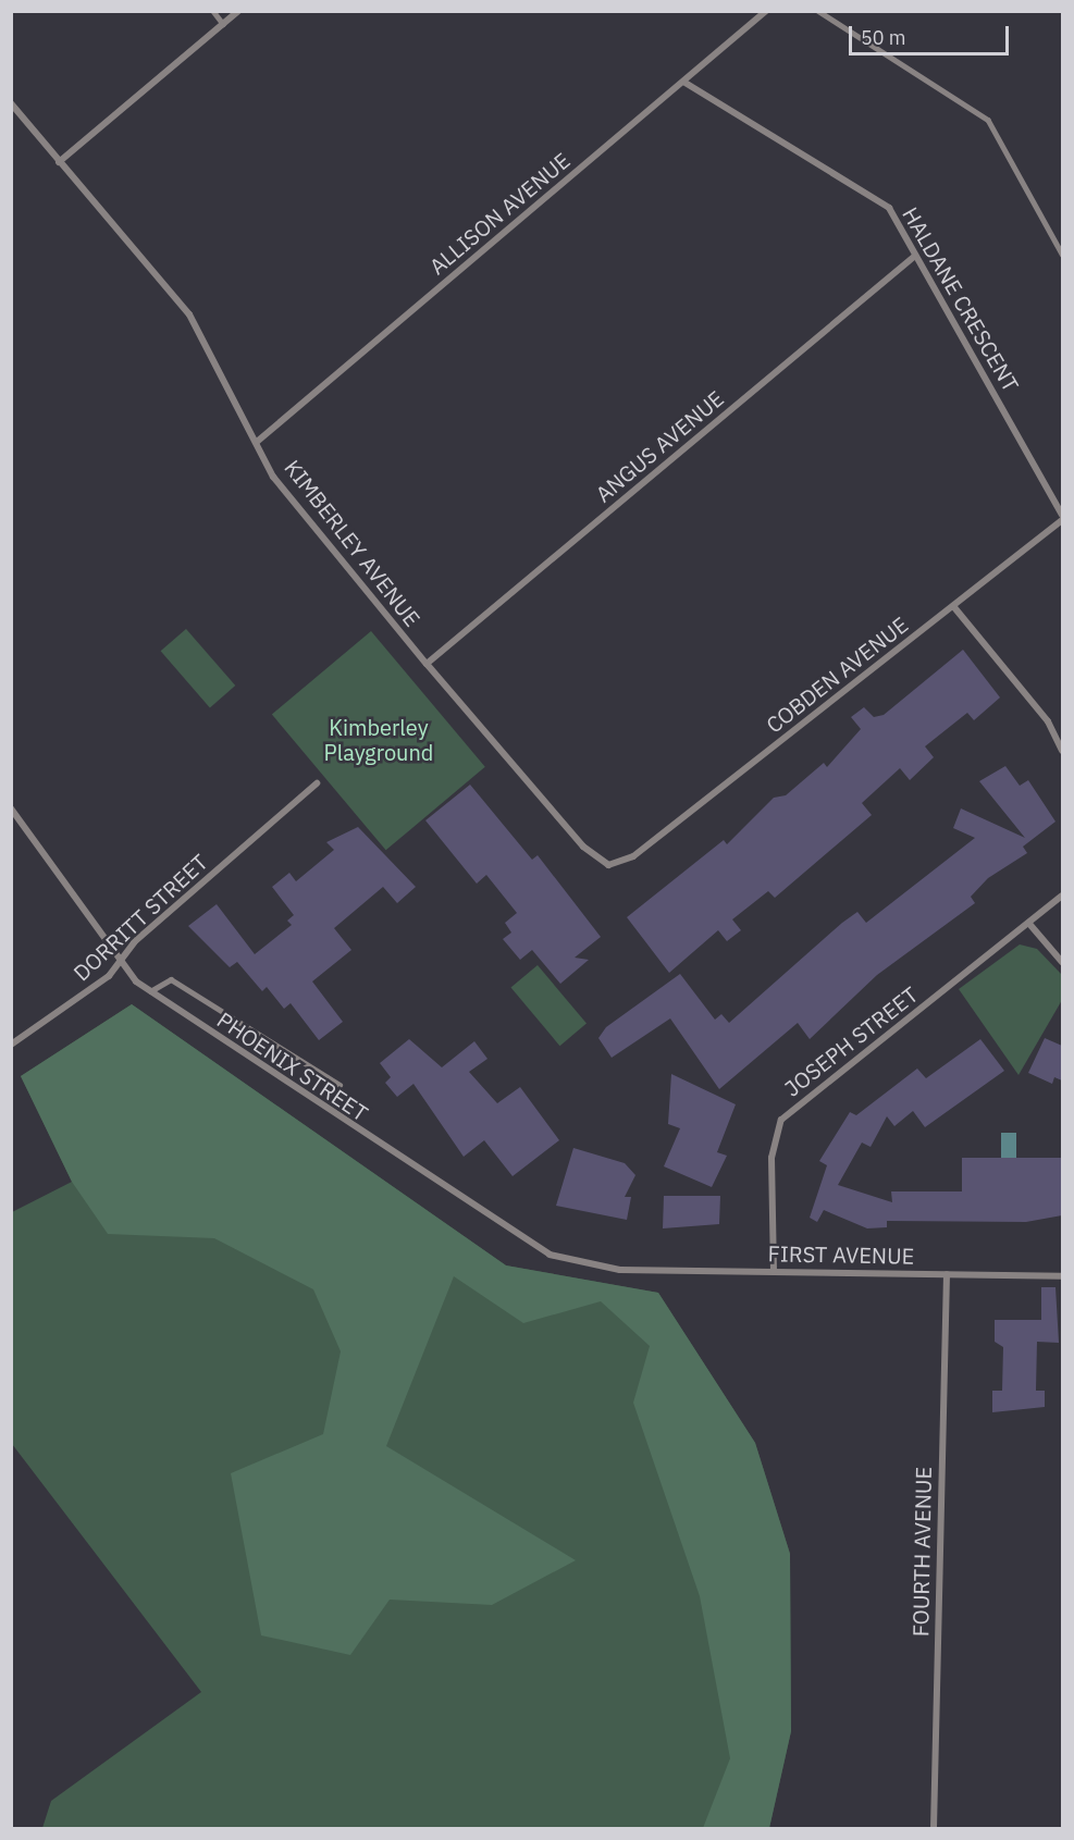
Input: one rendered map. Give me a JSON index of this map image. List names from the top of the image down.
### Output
{
  "streets": {
    "street": [
      "ALLISON AVENUE",
      "HALDANE CRESCENT",
      "ANGUS AVENUE",
      "KIMBERLEY AVENUE",
      "COBDEN AVENUE",
      "DORRITT STREET",
      "JOSEPH STREET",
      "PHOENIX STREET",
      "FIRST AVENUE",
      "FOURTH AVENUE"
    ]
  },
  "crossings": [
    ["ALLISON AVENUE", "HALDANE CRESCENT"],
    ["ALLISON AVENUE", "KIMBERLEY AVENUE"],
    ["HALDANE CRESCENT", "ANGUS AVENUE"],
    ["ANGUS AVENUE", "KIMBERLEY AVENUE"],
    ["KIMBERLEY AVENUE", "COBDEN AVENUE"],
    ["DORRITT STREET", "PHOENIX STREET"],
    ["JOSEPH STREET", "FIRST AVENUE"],
    ["PHOENIX STREET", "FIRST AVENUE"],
    ["FIRST AVENUE", "FOURTH AVENUE"]
  ],
  "parks": ["Kimberley Playground"],
  "scale_bar": "50 m"
}
